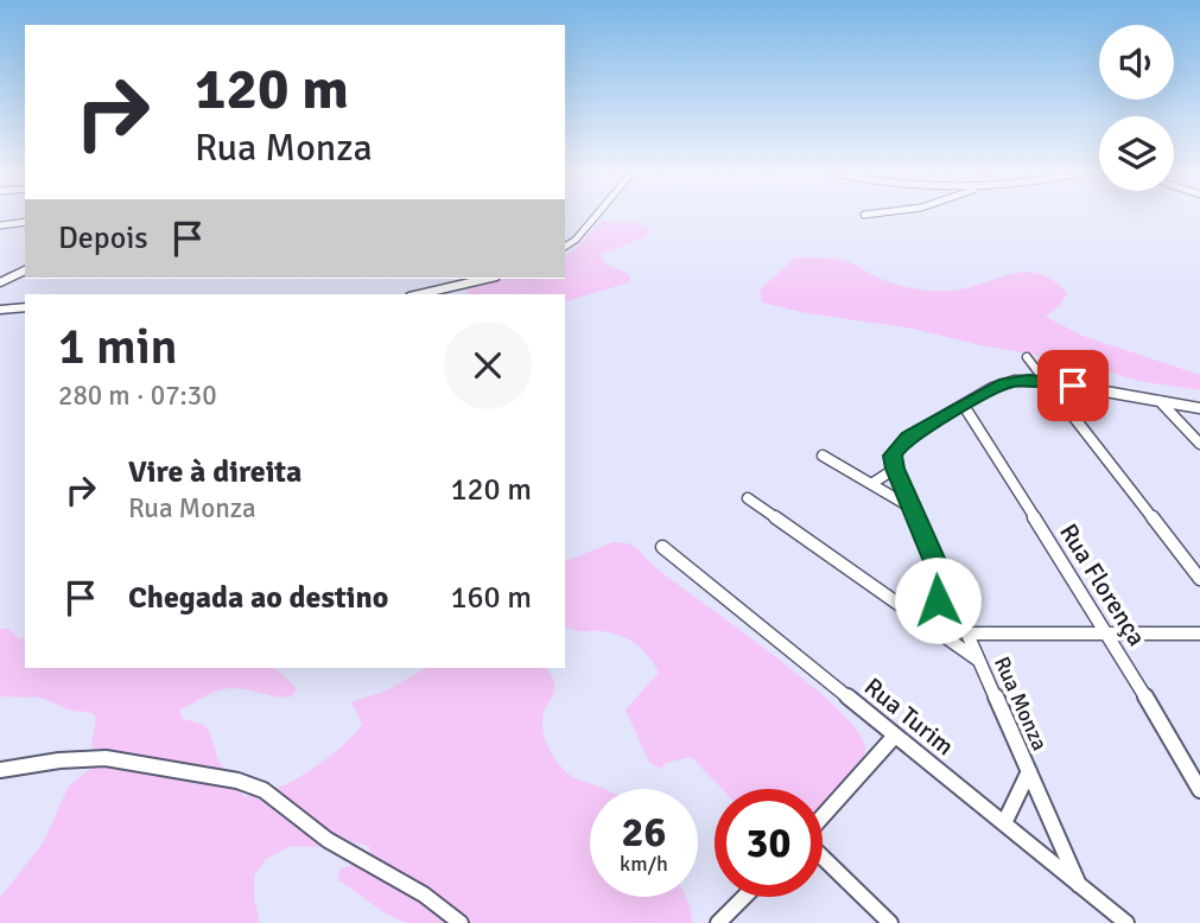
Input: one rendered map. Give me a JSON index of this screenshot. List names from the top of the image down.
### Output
{
  "streets": {
    "street": ["Rua Florença", "Rua Monza", "Rua Turim"]
  },
  "crossings": [
    ["Rua Monza", "Rua Turim"]
  ],
  "page": {
    "turn": ["120 m", "Rua Monza"],
    "then": "Depois",
    "heading": ["1 min", "280 m · 07:30"],
    "list": [
      {
        "name": "Vire à direita",
        "note": "Rua Monza",
        "value": "120 m"
      },
      {
        "name": "Chegada ao destino",
        "value": "160 m"
      }
    ],
    "speed": "26 km/h",
    "limit": "30"
  }
}
